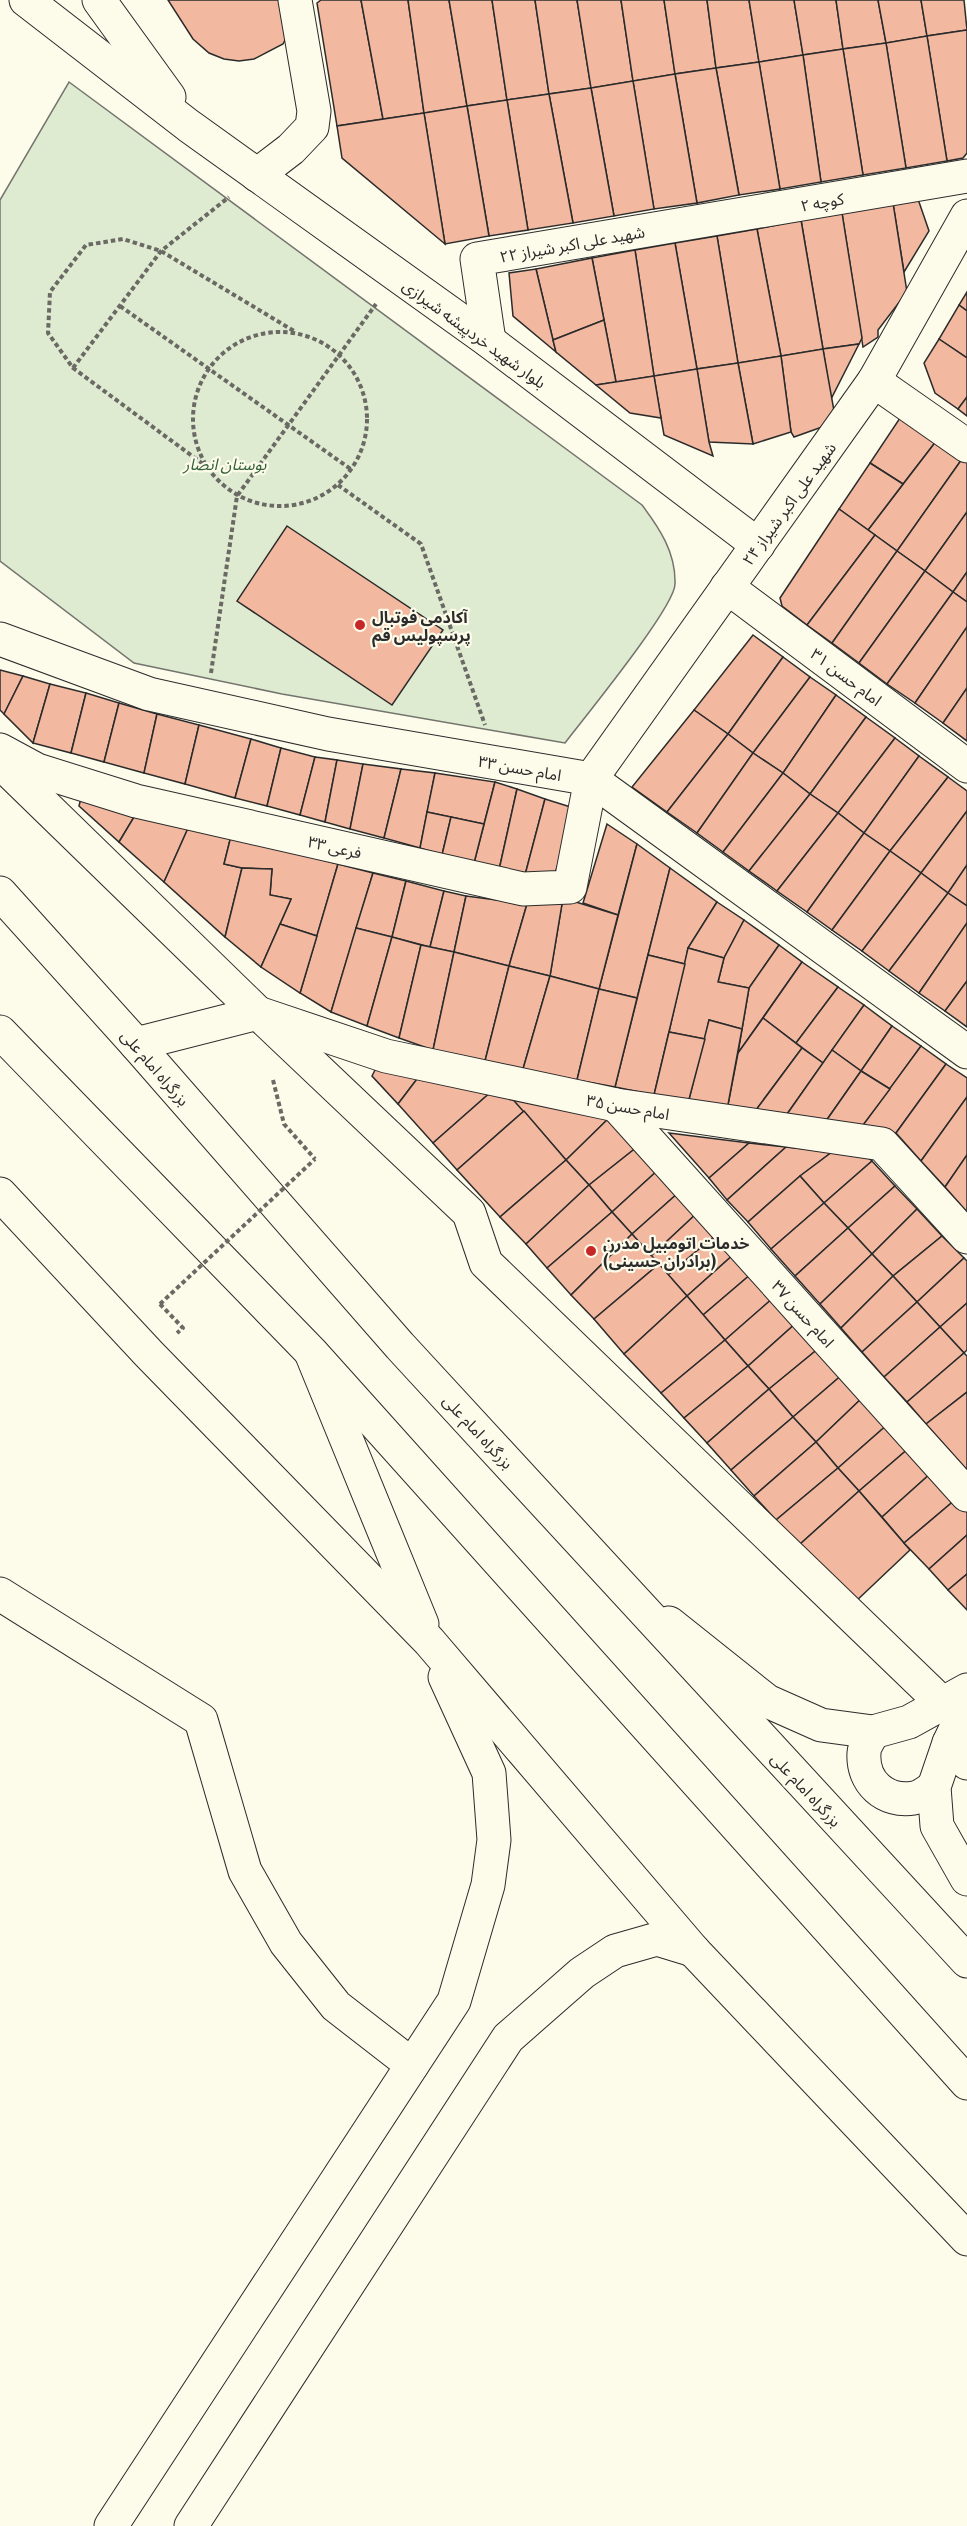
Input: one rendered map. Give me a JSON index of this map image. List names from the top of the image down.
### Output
{
  "streets": {
    "main road": [
      "کوچه ۲",
      "شهید علی اکبر شیراز ۲۲",
      "بلوار شهید خردپیشه شیرازی",
      "شهید علی اکبر شیراز ۲۴",
      "امام حسن ۳۱",
      "امام حسن ۳۳",
      "فرعی ۳۳",
      "بزرگراه امام علی",
      "امام حسن ۳۵",
      "امام حسن ۳۷"
    ]
  },
  "crossings": [
    ["کوچه ۲", "شهید علی اکبر شیراز ۲۲"],
    ["شهید علی اکبر شیراز ۲۲", "بلوار شهید خردپیشه شیرازی"],
    ["بلوار شهید خردپیشه شیرازی", "شهید علی اکبر شیراز ۲۴"],
    ["شهید علی اکبر شیراز ۲۴", "امام حسن ۳۱"],
    ["شهید علی اکبر شیراز ۲۴", "امام حسن ۳۳"],
    ["شهید علی اکبر شیراز ۲۴", "فرعی ۳۳"],
    ["امام حسن ۳۳", "فرعی ۳۳"],
    ["امام حسن ۳۵", "امام حسن ۳۷"]
  ],
  "parks": ["بوستان انصار"],
  "places": ["آکادمی فوتبال پرسپولیس قم", "خدمات اتومبیل مدرن (برادران حسینی)"]
}
